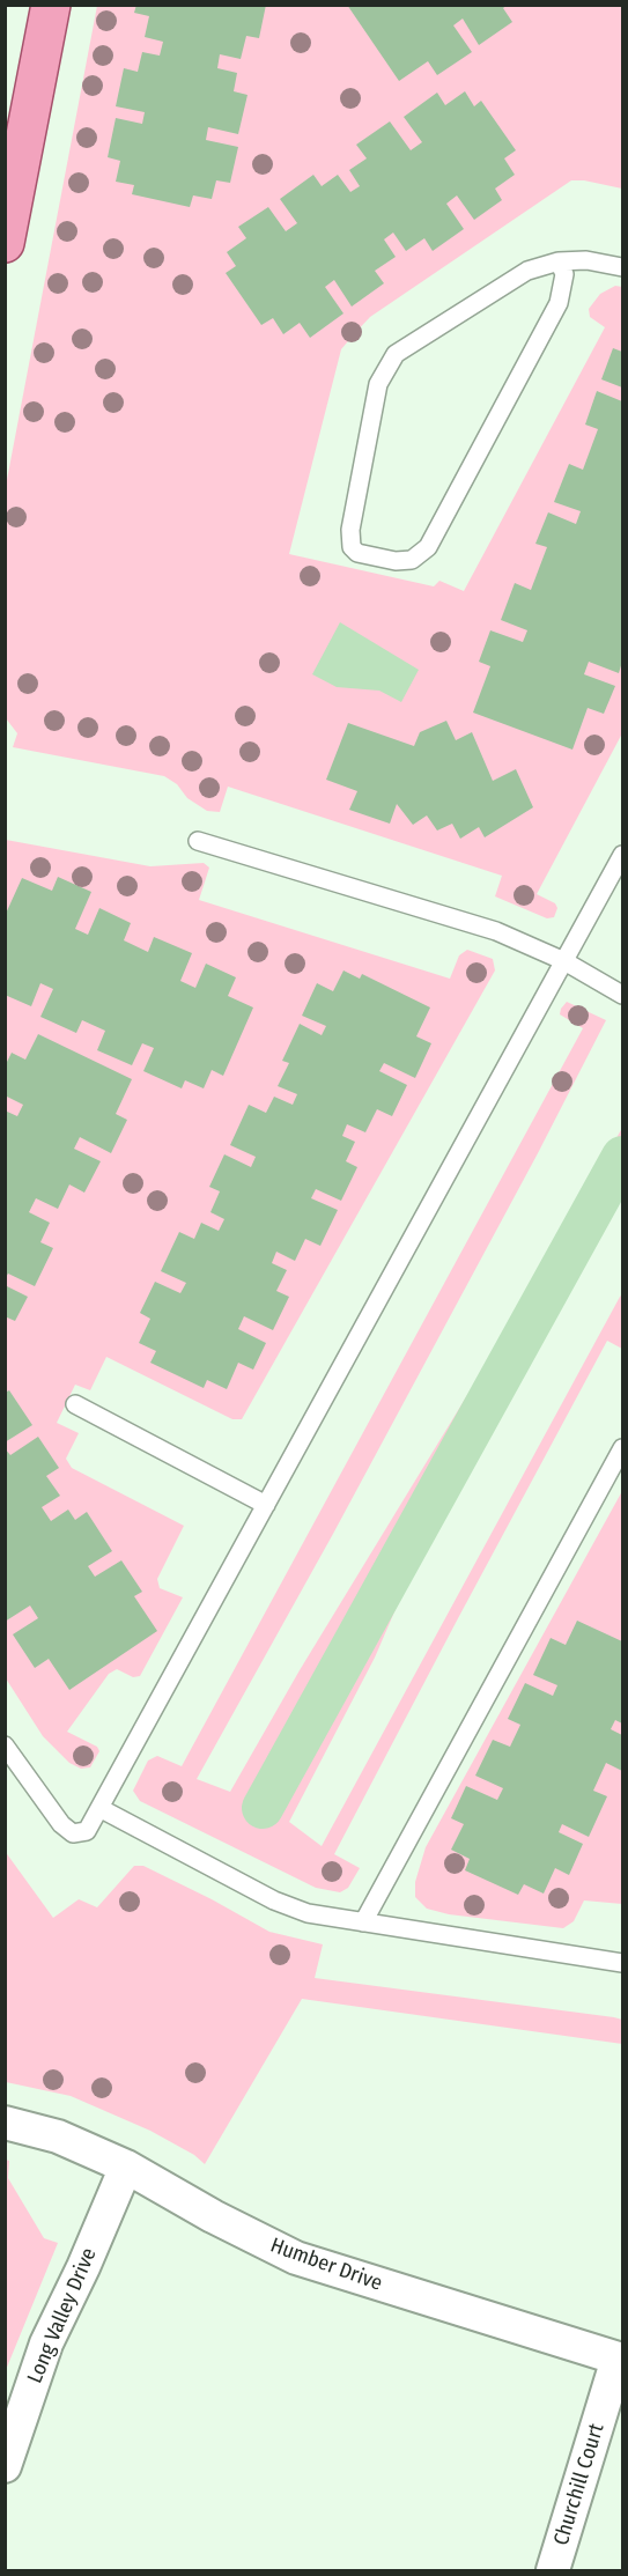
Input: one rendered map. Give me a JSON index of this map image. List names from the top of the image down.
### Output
{
  "streets": {
    "street": ["Humber Drive", "Long Valley Drive", "Churchill Court"]
  },
  "crossings": [
    ["Humber Drive", "Long Valley Drive"],
    ["Humber Drive", "Churchill Court"]
  ]
}
